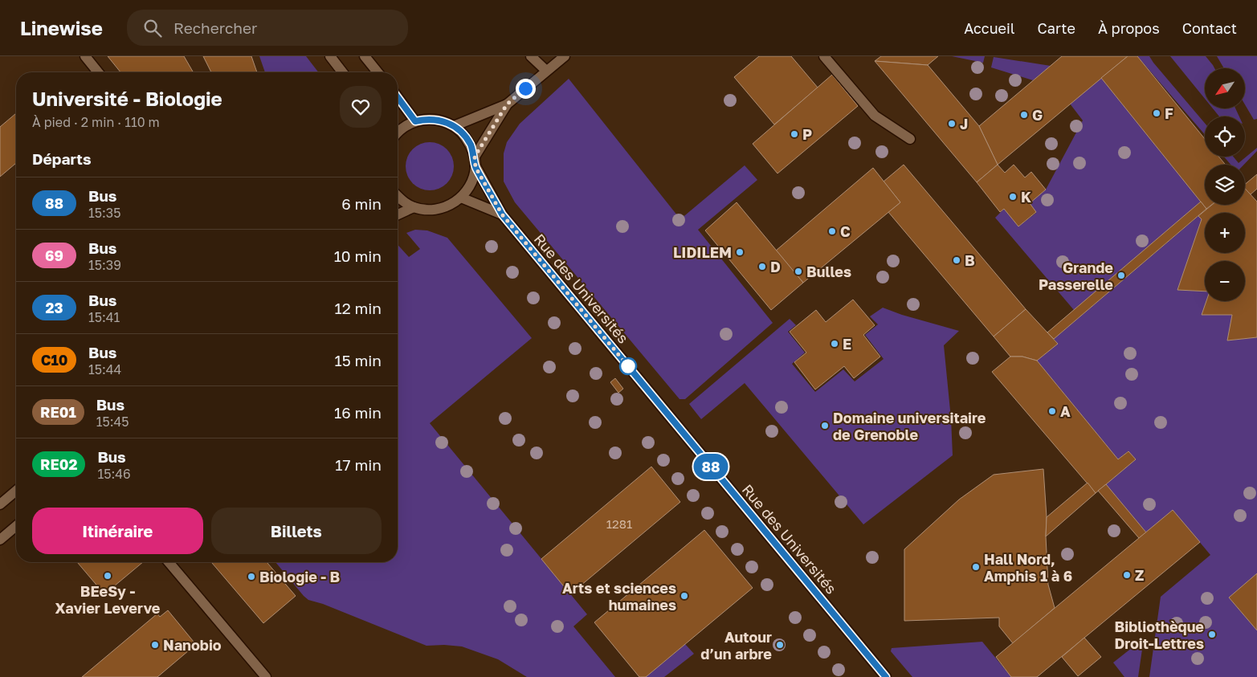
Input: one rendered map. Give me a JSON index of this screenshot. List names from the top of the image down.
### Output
{
  "streets": {
    "street": ["Rue des Universités"]
  },
  "places": [
    "F",
    "G",
    "J",
    "P",
    "K",
    "C",
    "LIDILEM",
    "B",
    "D",
    "Bulles",
    "Grande Passerelle",
    "E",
    "A",
    "Domaine universitaire de Grenoble",
    "Hall Nord, Amphis 1 à 6",
    "Z",
    "BEeSy - Xavier Leverve",
    "Biologie - B",
    "Arts et sciences humaines",
    "Bibliothèque Droit-Lettres",
    "Nanobio",
    "Autour d’un arbre"
  ],
  "lines": ["bus line 88"],
  "house_numbers": ["1281"],
  "north": "bottom left",
  "page": {
    "header": "Linewise",
    "search": "Rechercher",
    "nav": [
      "Accueil",
      "Carte",
      "À propos",
      "Contact"
    ],
    "on_map": "88",
    "map_buttons": ["+", "−"],
    "heading": [
      ["Université - Biologie", "À pied · 2 min · 110 m"],
      "Départs"
    ],
    "list": [
      {
        "mark": "88",
        "name": "Bus",
        "note": "15:35",
        "value": "6 min"
      },
      {
        "mark": "69",
        "name": "Bus",
        "note": "15:39",
        "value": "10 min"
      },
      {
        "mark": "23",
        "name": "Bus",
        "note": "15:41",
        "value": "12 min"
      },
      {
        "mark": "C10",
        "name": "Bus",
        "note": "15:44",
        "value": "15 min"
      },
      {
        "mark": "RE01",
        "name": "Bus",
        "note": "15:45",
        "value": "16 min"
      },
      {
        "mark": "RE02",
        "name": "Bus",
        "note": "15:46",
        "value": "17 min"
      }
    ],
    "buttons": ["Itinéraire", "Billets"]
  }
}
